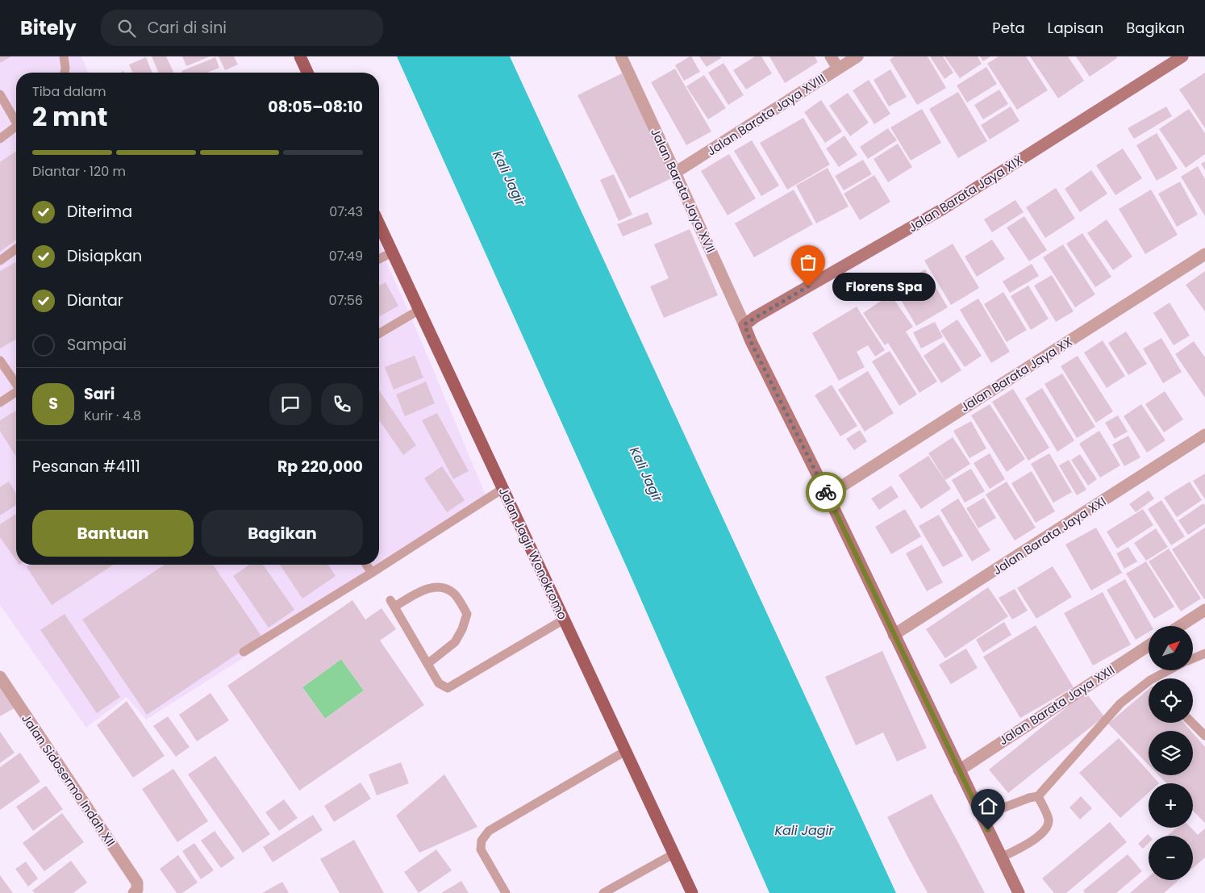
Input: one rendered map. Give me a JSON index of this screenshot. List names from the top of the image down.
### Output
{
  "streets": {
    "main road": ["Jalan Jagir Wonokromo"],
    "street": [
      "Jalan Barata Jaya XVIII",
      "Jalan Barata Jaya XVII",
      "Jalan Barata Jaya XIX",
      "Jalan Barata Jaya XX",
      "Jalan Barata Jaya XXI",
      "Jalan Barata Jaya XXII",
      "Jalan Sidosermo Indah XII"
    ]
  },
  "crossings": [
    ["Jalan Barata Jaya XVIII", "Jalan Barata Jaya XVII"],
    ["Jalan Barata Jaya XVII", "Jalan Barata Jaya XIX"]
  ],
  "water": ["Kali Jagir"],
  "places": ["Florens Spa"],
  "north": "top right",
  "page": {
    "header": "Bitely",
    "search": "Cari di sini",
    "nav": ["Peta", "Lapisan", "Bagikan"],
    "heading": ["2 mnt", "Tiba dalam", "08:05–08:10"],
    "panel": [
      "Sari",
      "Kurir · 4.8",
      "Pesanan #4111",
      "Rp 220,000"
    ],
    "bar": "Diantar · 120 m",
    "list": [
      ["Diterima", "07:43"],
      ["Disiapkan", "07:49"],
      ["Diantar", "07:56"],
      "Sampai"
    ],
    "bubble": "Florens Spa",
    "round": "S",
    "buttons": ["Bantuan", "Bagikan"],
    "map_buttons": ["+", "−"]
  }
}
